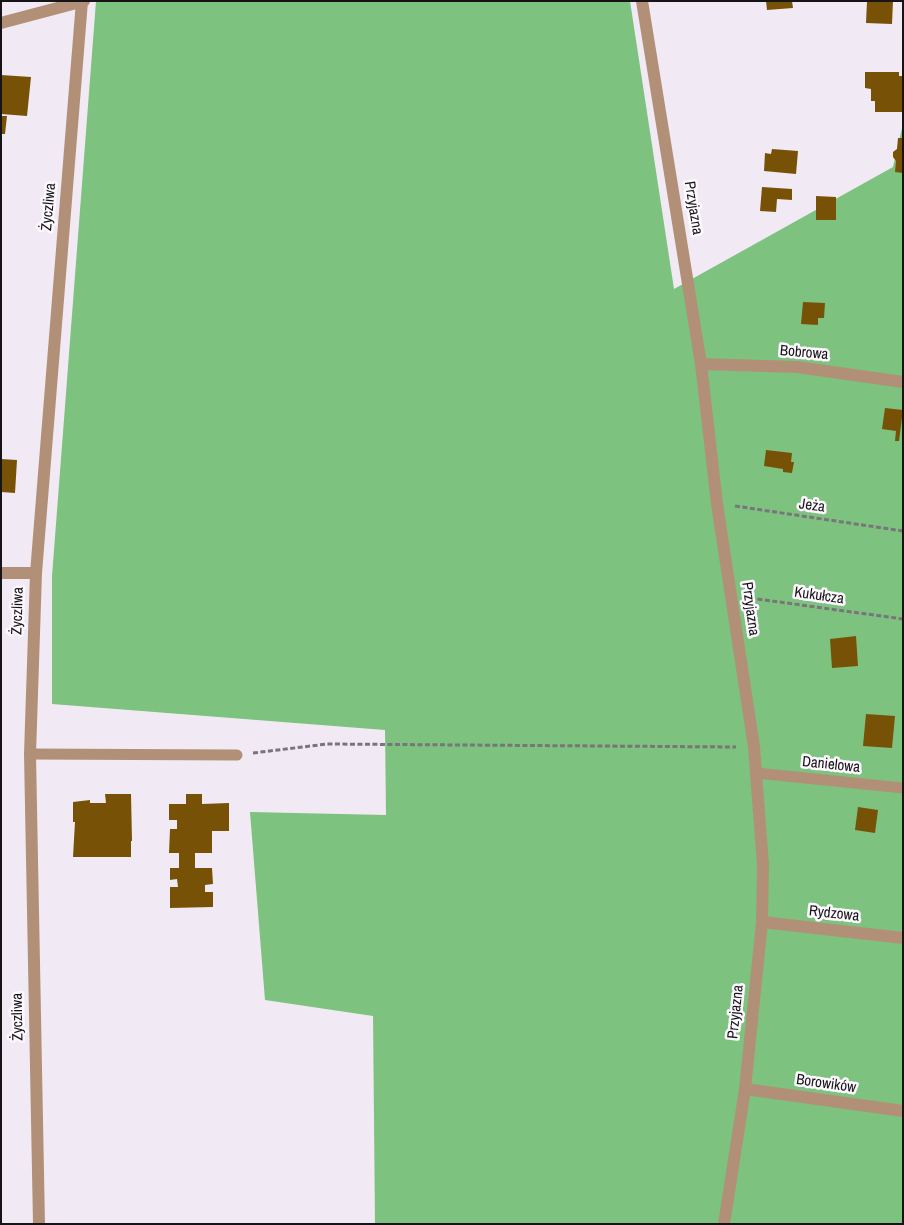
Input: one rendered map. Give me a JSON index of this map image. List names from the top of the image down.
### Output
{
  "streets": {
    "street": [
      "Życzliwa",
      "Przyjazna",
      "Bobrowa",
      "Rydzowa",
      "Borowików"
    ],
    "lane": ["Danielowa"],
    "path": ["Jeża", "Kukułcza"]
  },
  "crossings": [
    ["Przyjazna", "Bobrowa"],
    ["Przyjazna", "Jeża"],
    ["Przyjazna", "Kukułcza"],
    ["Przyjazna", "Danielowa"],
    ["Przyjazna", "Rydzowa"],
    ["Przyjazna", "Borowików"]
  ]
}
